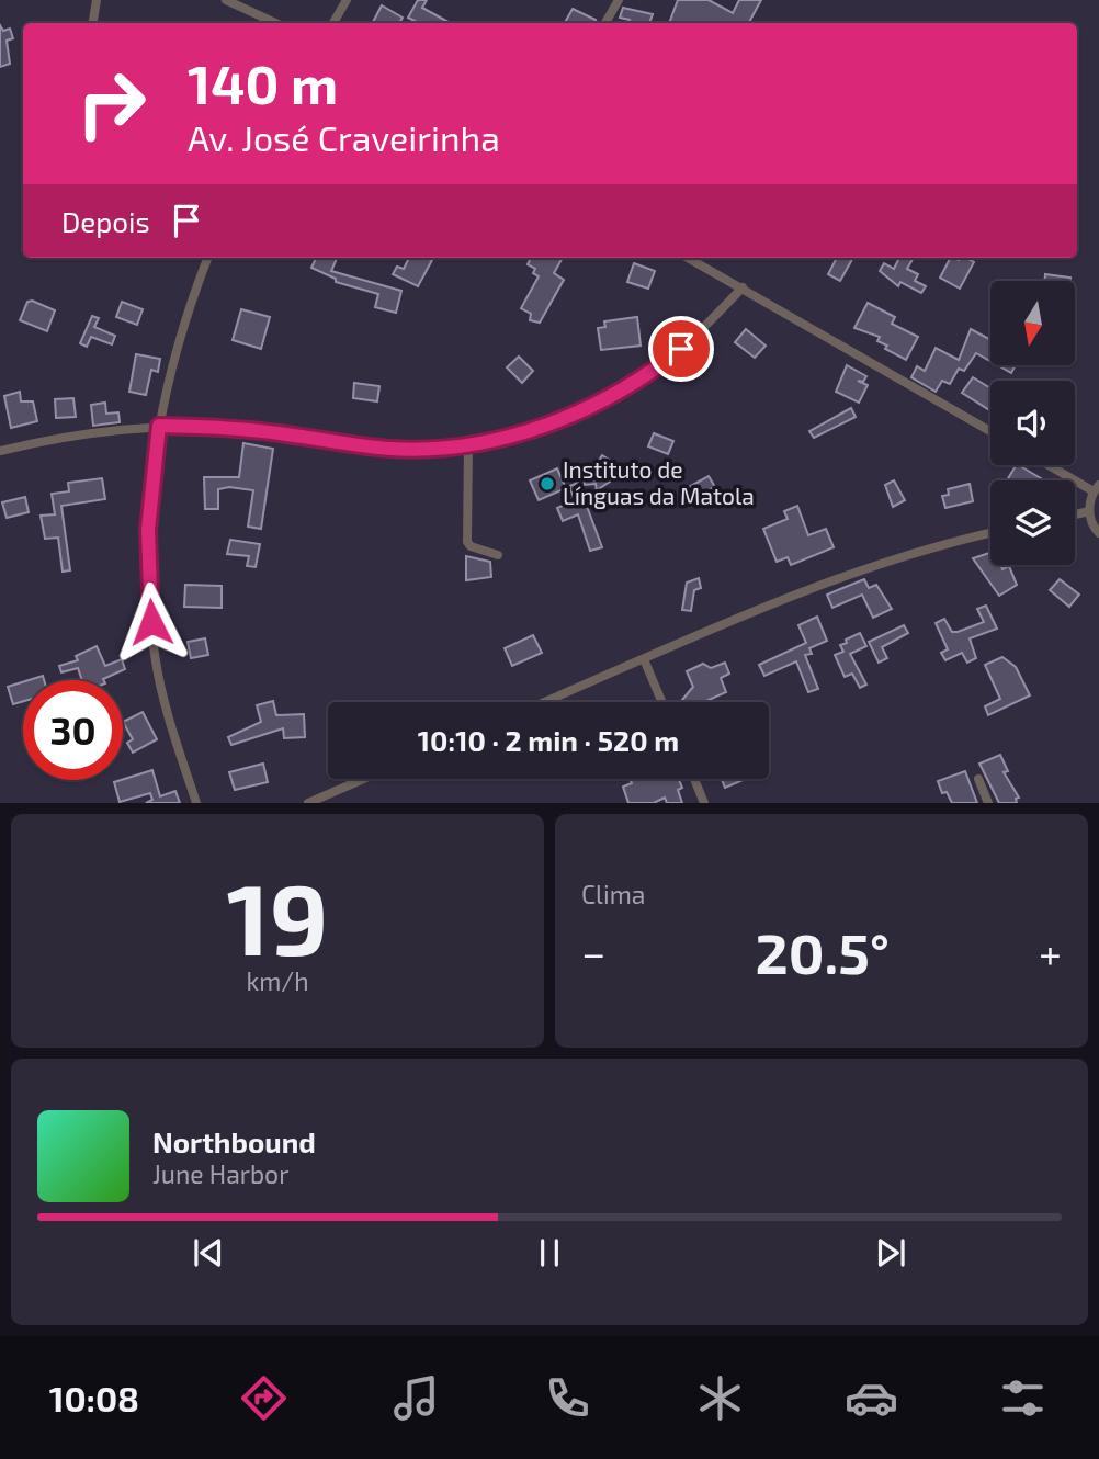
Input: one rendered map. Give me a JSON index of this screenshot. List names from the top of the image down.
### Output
{
  "places": ["Instituto de Línguas da Matola"],
  "north": "bottom",
  "page": {
    "turn": ["140 m", "Av. José Craveirinha"],
    "then": "Depois",
    "limit": "30",
    "trip": "10:10 · 2 min · 520 m",
    "tile": [
      ["19", "km/h"],
      "Clima"
    ],
    "heat": ["−", "20.5°", "+"],
    "song": ["Northbound", "June Harbor"],
    "tabs": "10:08"
  }
}
